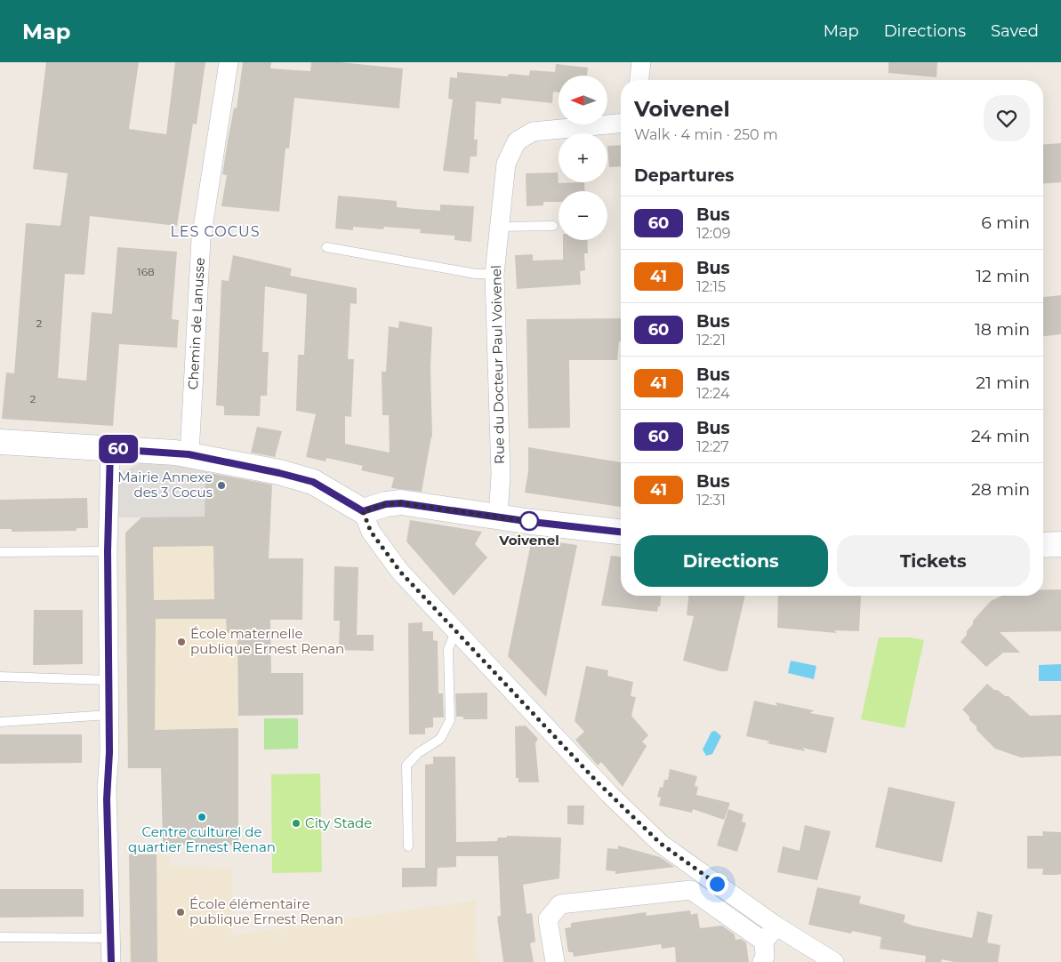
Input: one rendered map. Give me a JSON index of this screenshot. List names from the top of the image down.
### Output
{
  "streets": {
    "street": ["Chemin de Lanusse", "Rue du Docteur Paul Voivenel"]
  },
  "districts": ["LES COCUS"],
  "places": [
    "Mairie Annexe des 3 Cocus",
    "Voivenel",
    "École maternelle publique Ernest Renan",
    "Centre culturel de quartier Ernest Renan",
    "City Stade",
    "École élémentaire publique Ernest Renan"
  ],
  "lines": ["bus line 60"],
  "house_numbers": ["168", "2", "2"],
  "north": "left",
  "page": {
    "header": "Map",
    "nav": ["Map", "Directions", "Saved"],
    "on_map": "60",
    "map_buttons": ["+", "−"],
    "heading": [
      ["Voivenel", "Walk · 4 min · 250 m"],
      "Departures"
    ],
    "list": [
      {
        "mark": "60",
        "name": "Bus",
        "note": "12:09",
        "value": "6 min"
      },
      {
        "mark": "41",
        "name": "Bus",
        "note": "12:15",
        "value": "12 min"
      },
      {
        "mark": "60",
        "name": "Bus",
        "note": "12:21",
        "value": "18 min"
      },
      {
        "mark": "41",
        "name": "Bus",
        "note": "12:24",
        "value": "21 min"
      },
      {
        "mark": "60",
        "name": "Bus",
        "note": "12:27",
        "value": "24 min"
      },
      {
        "mark": "41",
        "name": "Bus",
        "note": "12:31",
        "value": "28 min"
      }
    ],
    "buttons": ["Directions", "Tickets"]
  }
}
